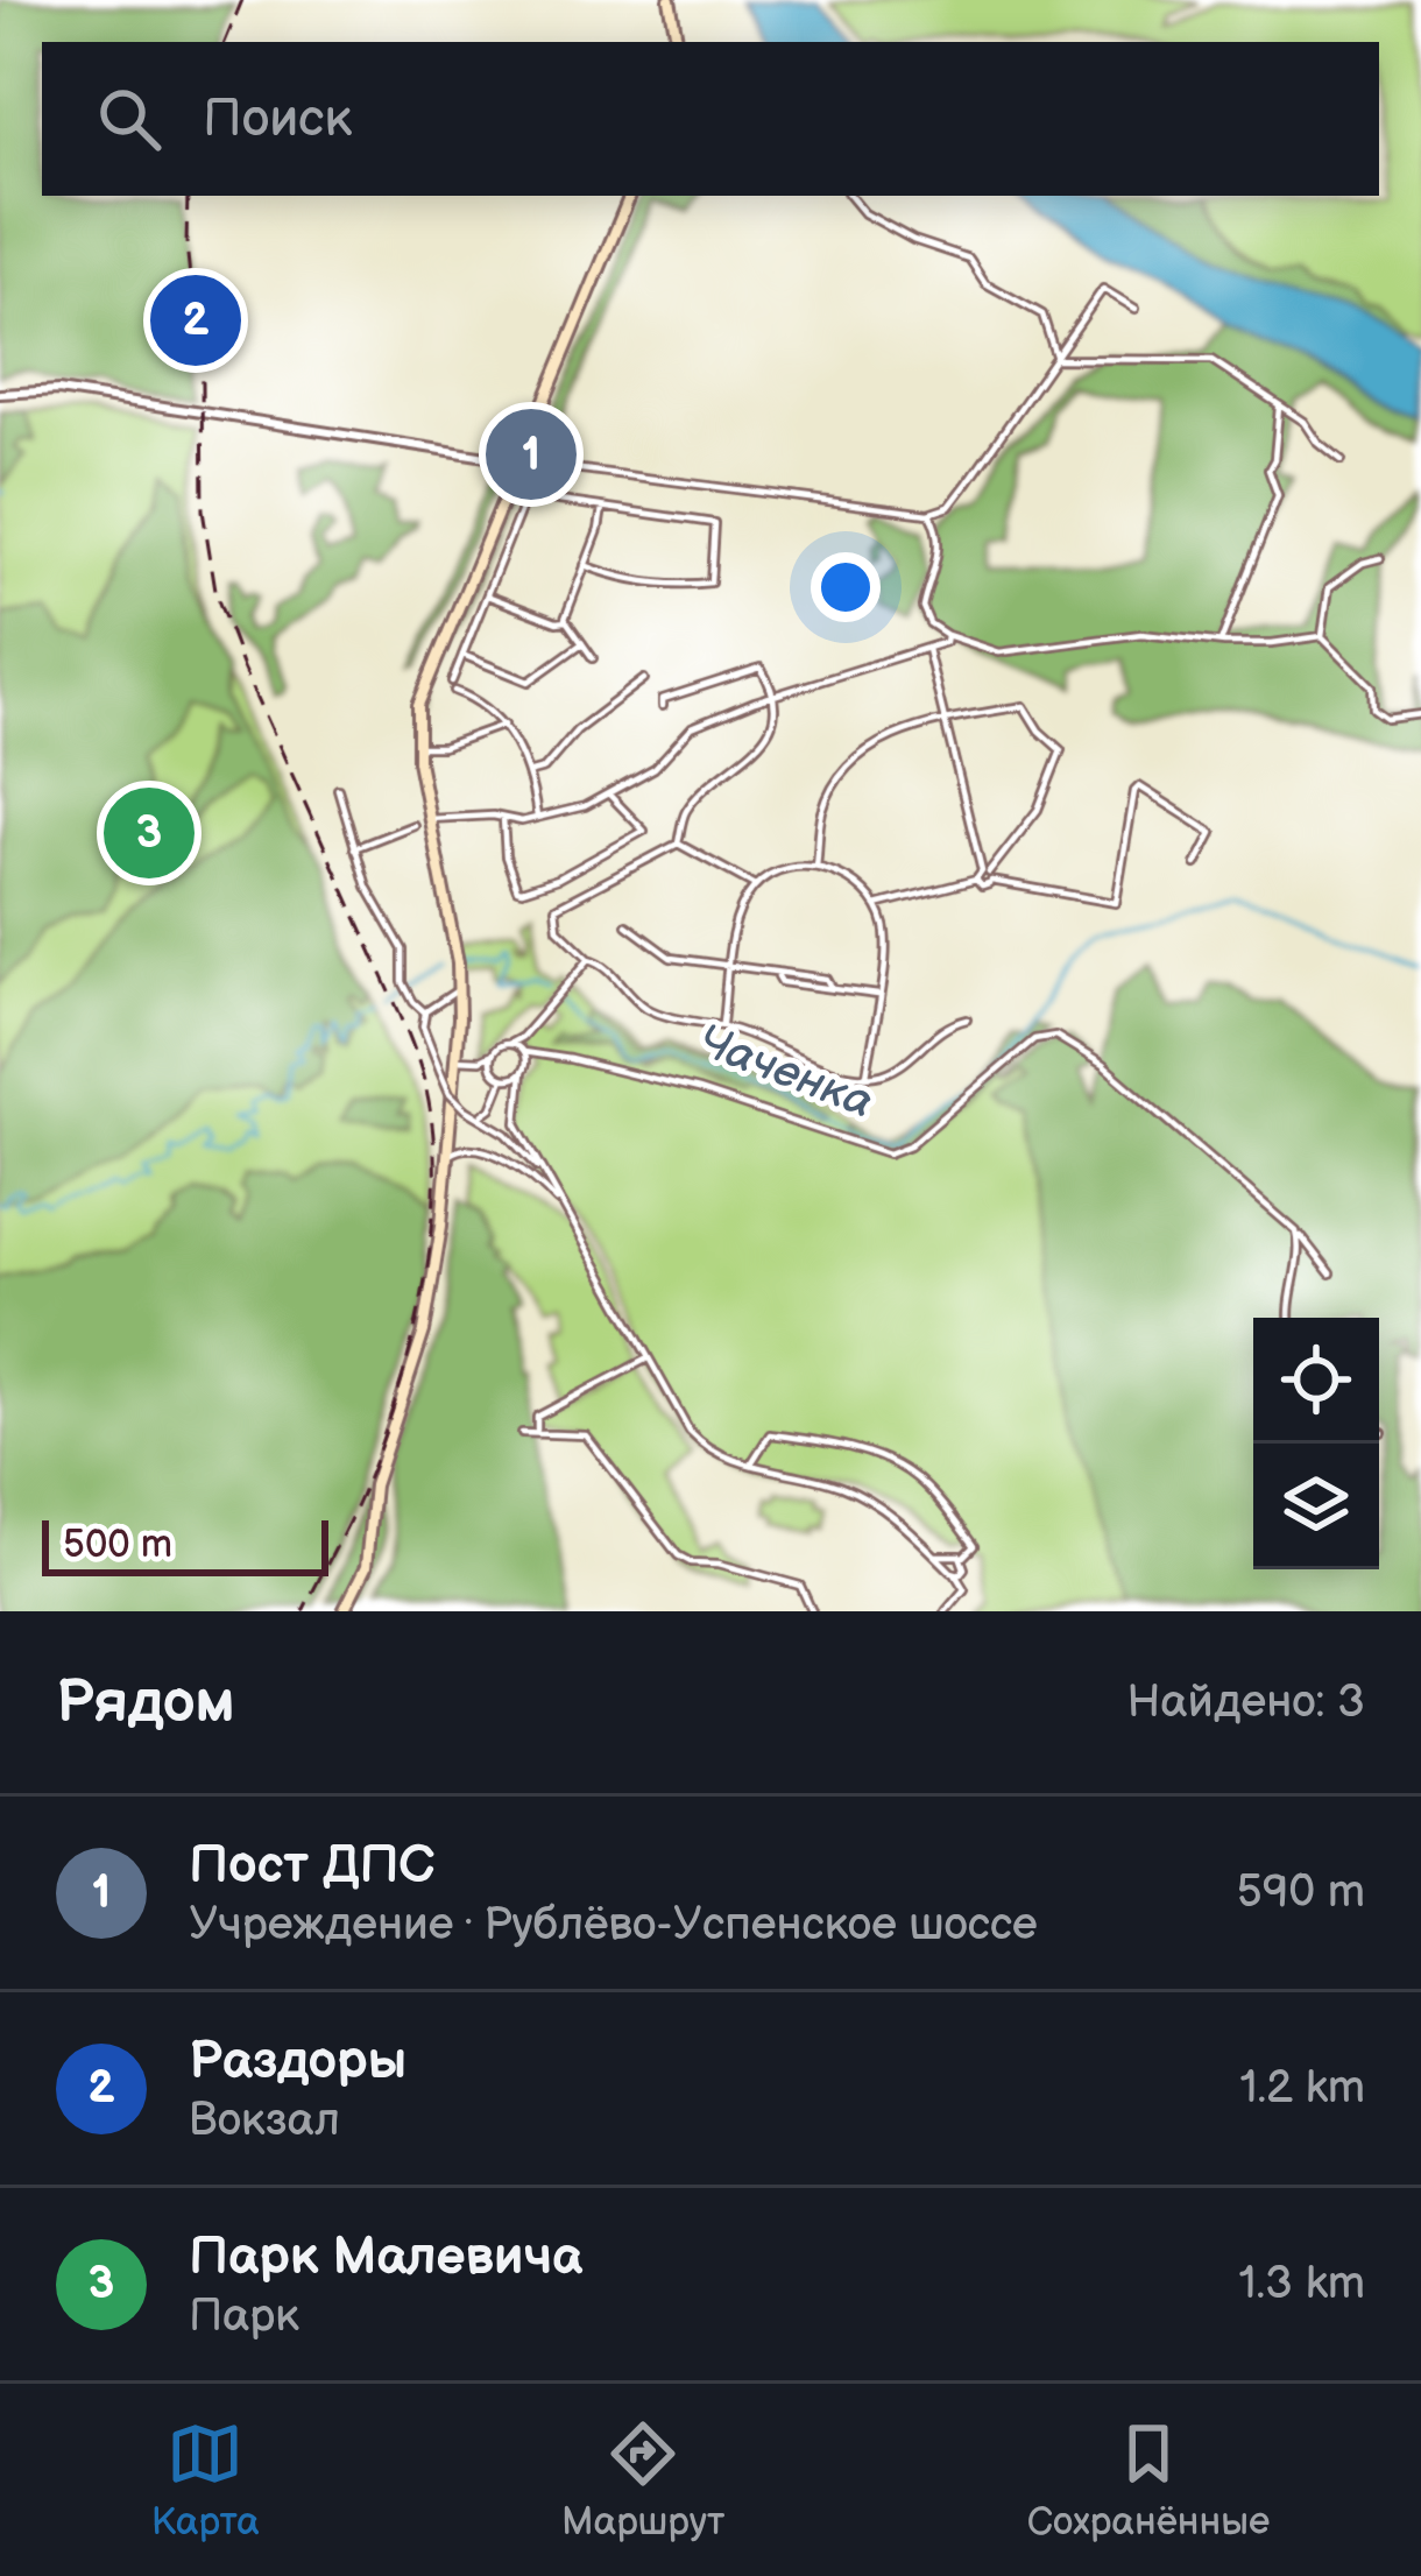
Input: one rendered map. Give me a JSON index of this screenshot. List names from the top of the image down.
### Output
{
  "water": ["Чаченка"],
  "scale_bar": "500 m",
  "page": {
    "search": "Поиск",
    "pins": ["2", "1", "3"],
    "scale": "500 m",
    "heading": ["Рядом", "Найдено: 3"],
    "list": [
      {
        "mark": "1",
        "name": "Пост ДПС",
        "note": "Учреждение · Рублёво-Успенское шоссе",
        "value": "590 m"
      },
      {
        "mark": "2",
        "name": "Раздоры",
        "note": "Вокзал",
        "value": "1.2 km"
      },
      {
        "mark": "3",
        "name": "Парк Малевича",
        "note": "Парк",
        "value": "1.3 km"
      }
    ],
    "nav": ["Карта", "Маршрут", "Сохранённые"]
  }
}
